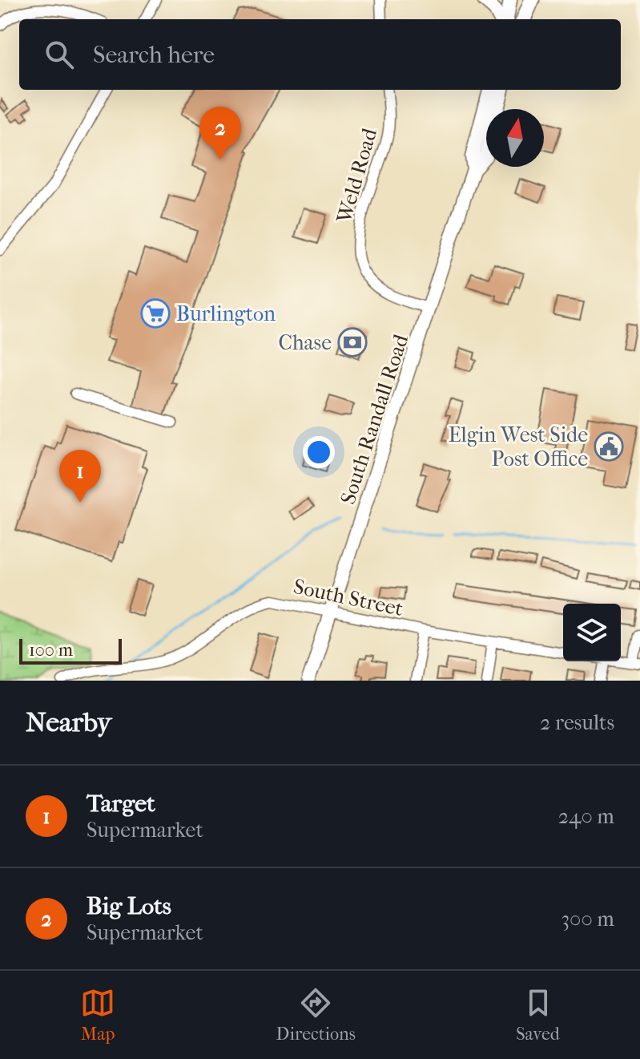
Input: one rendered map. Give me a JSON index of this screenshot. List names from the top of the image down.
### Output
{
  "streets": {
    "main road": ["South Randall Road"],
    "street": ["Weld Road", "South Street"]
  },
  "crossings": [
    ["Weld Road", "South Randall Road"],
    ["South Randall Road", "South Street"]
  ],
  "places": {
    "supermarket": ["Burlington"],
    "bank": ["Chase"],
    "public building": ["Elgin West Side Post Office"]
  },
  "scale_bar": "100 m",
  "north": "top",
  "page": {
    "search": "Search here",
    "pins": ["2", "1"],
    "scale": "100 m",
    "heading": ["Nearby", "2 results"],
    "list": [
      {
        "mark": "1",
        "name": "Target",
        "note": "Supermarket",
        "value": "240 m"
      },
      {
        "mark": "2",
        "name": "Big Lots",
        "note": "Supermarket",
        "value": "300 m"
      }
    ],
    "nav": ["Map", "Directions", "Saved"]
  }
}
